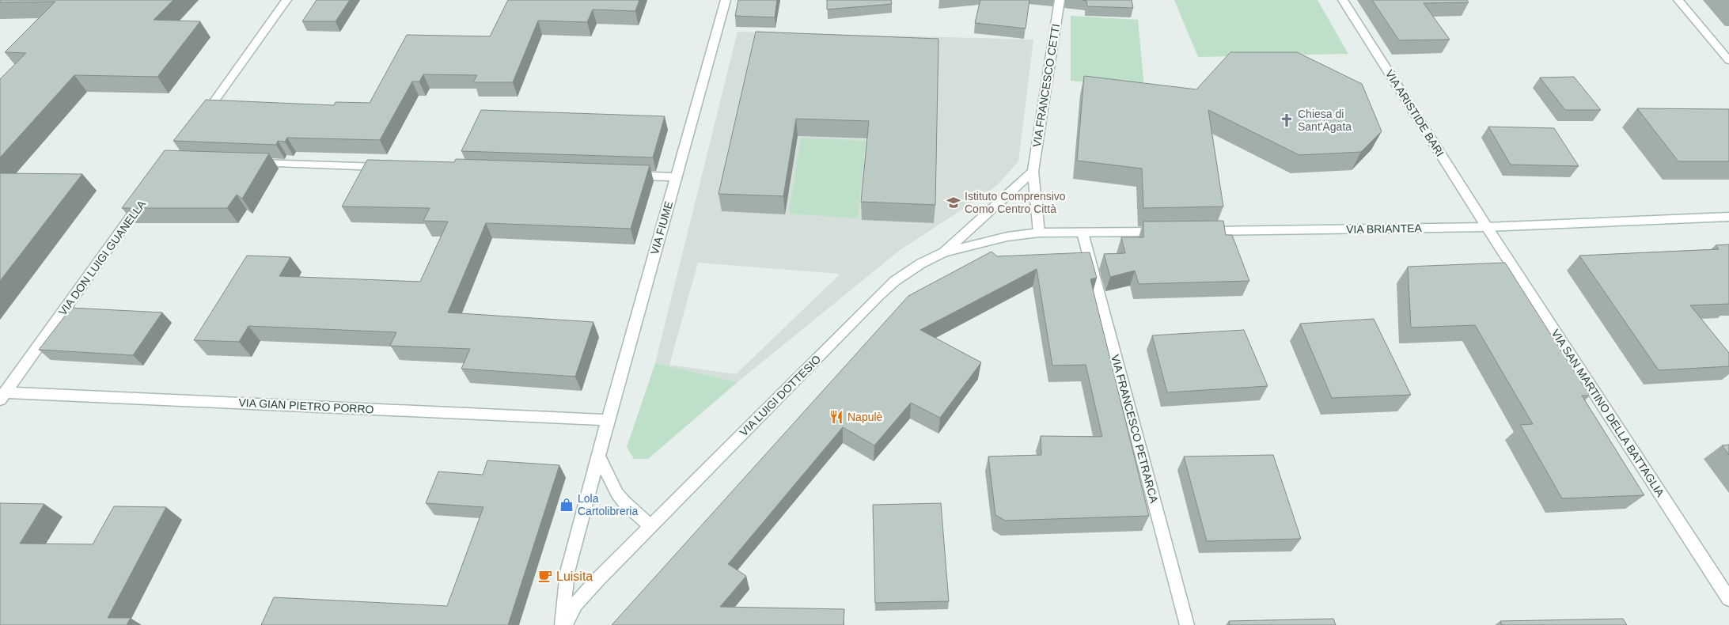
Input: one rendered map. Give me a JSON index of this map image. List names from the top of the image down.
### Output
{
  "streets": {
    "street": [
      "VIA FRANCESCO CETTI",
      "VIA ARISTIDE BARI",
      "VIA FIUME",
      "VIA BRIANTEA",
      "VIA DON LUIGI GUANELLA",
      "VIA LUIGI DOTTESIO",
      "VIA GIAN PIETRO PORRO",
      "VIA SAN MARTINO DELLA BATTAGLIA",
      "VIA FRANCESCO PETRARCA"
    ]
  },
  "crossings": [
    ["VIA FRANCESCO CETTI", "VIA LUIGI DOTTESIO"],
    ["VIA ARISTIDE BARI", "VIA BRIANTEA"],
    ["VIA ARISTIDE BARI", "VIA SAN MARTINO DELLA BATTAGLIA"],
    ["VIA FIUME", "VIA GIAN PIETRO PORRO"],
    ["VIA BRIANTEA", "VIA SAN MARTINO DELLA BATTAGLIA"],
    ["VIA DON LUIGI GUANELLA", "VIA GIAN PIETRO PORRO"]
  ],
  "places": {
    "church": ["Chiesa di Sant'Agata"],
    "school or university": ["Istituto Comprensivo Como Centro Città"],
    "restaurant": ["Napulè"],
    "shop": ["Lola Cartolibreria"],
    "cafe": ["Luisita"]
  }
}
